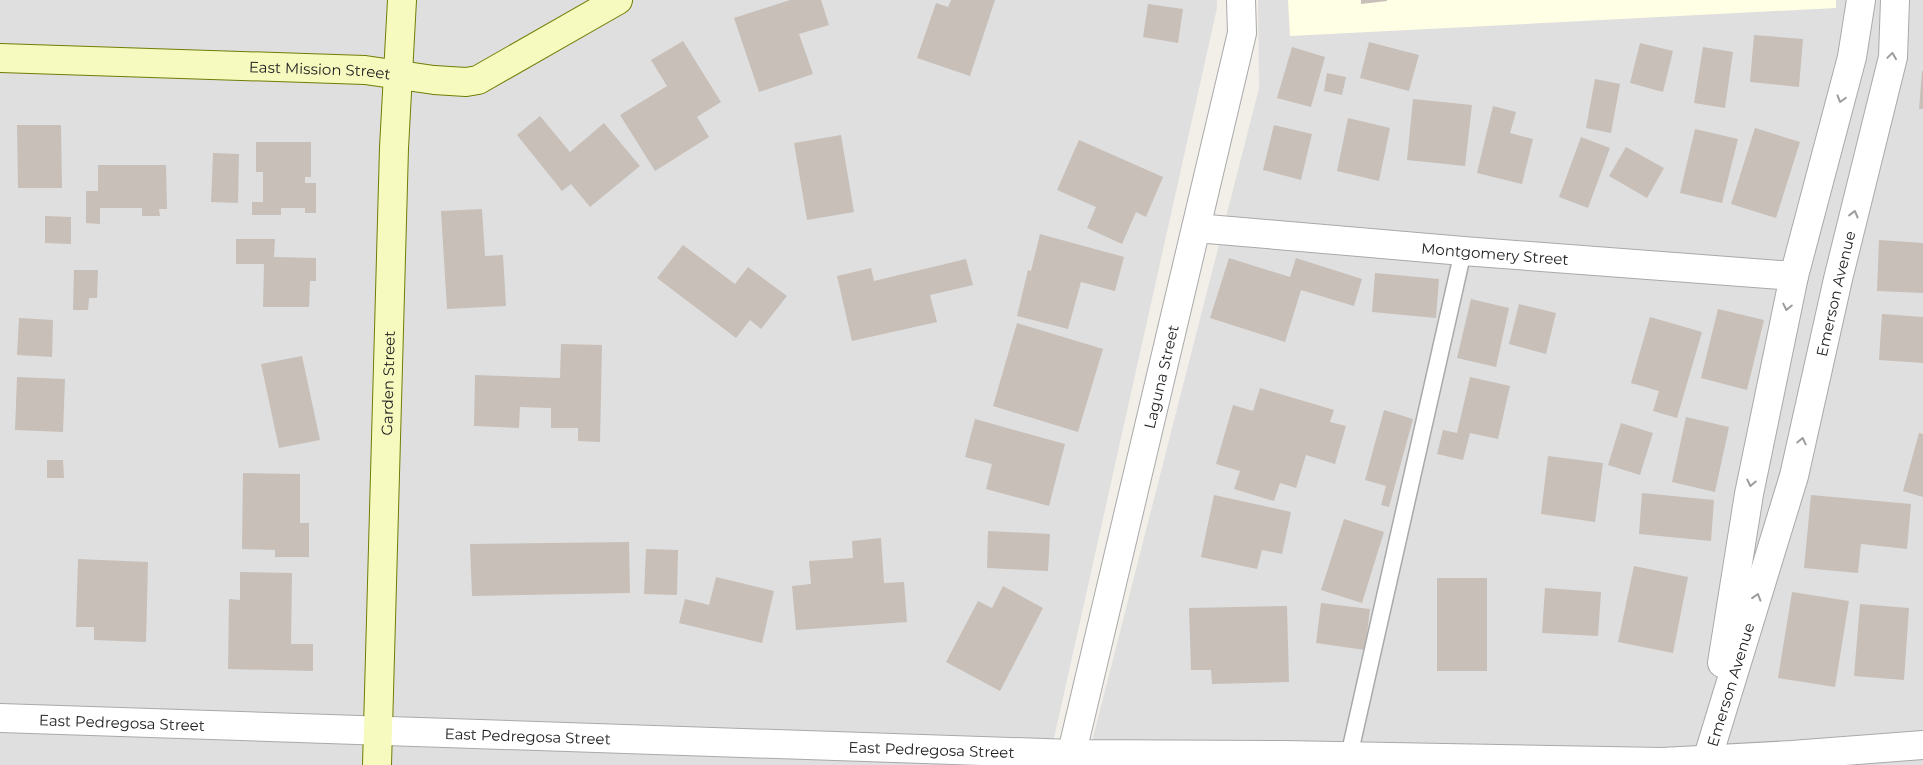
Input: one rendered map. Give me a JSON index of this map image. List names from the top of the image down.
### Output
{
  "streets": {
    "street": [
      "East Mission Street",
      "Montgomery Street",
      "Emerson Avenue",
      "Laguna Street",
      "Garden Street",
      "East Pedregosa Street"
    ]
  },
  "crossings": [
    ["East Mission Street", "Garden Street"],
    ["Montgomery Street", "Emerson Avenue"],
    ["Montgomery Street", "Laguna Street"],
    ["Emerson Avenue", "East Pedregosa Street"],
    ["Laguna Street", "East Pedregosa Street"],
    ["Garden Street", "East Pedregosa Street"]
  ]
}
